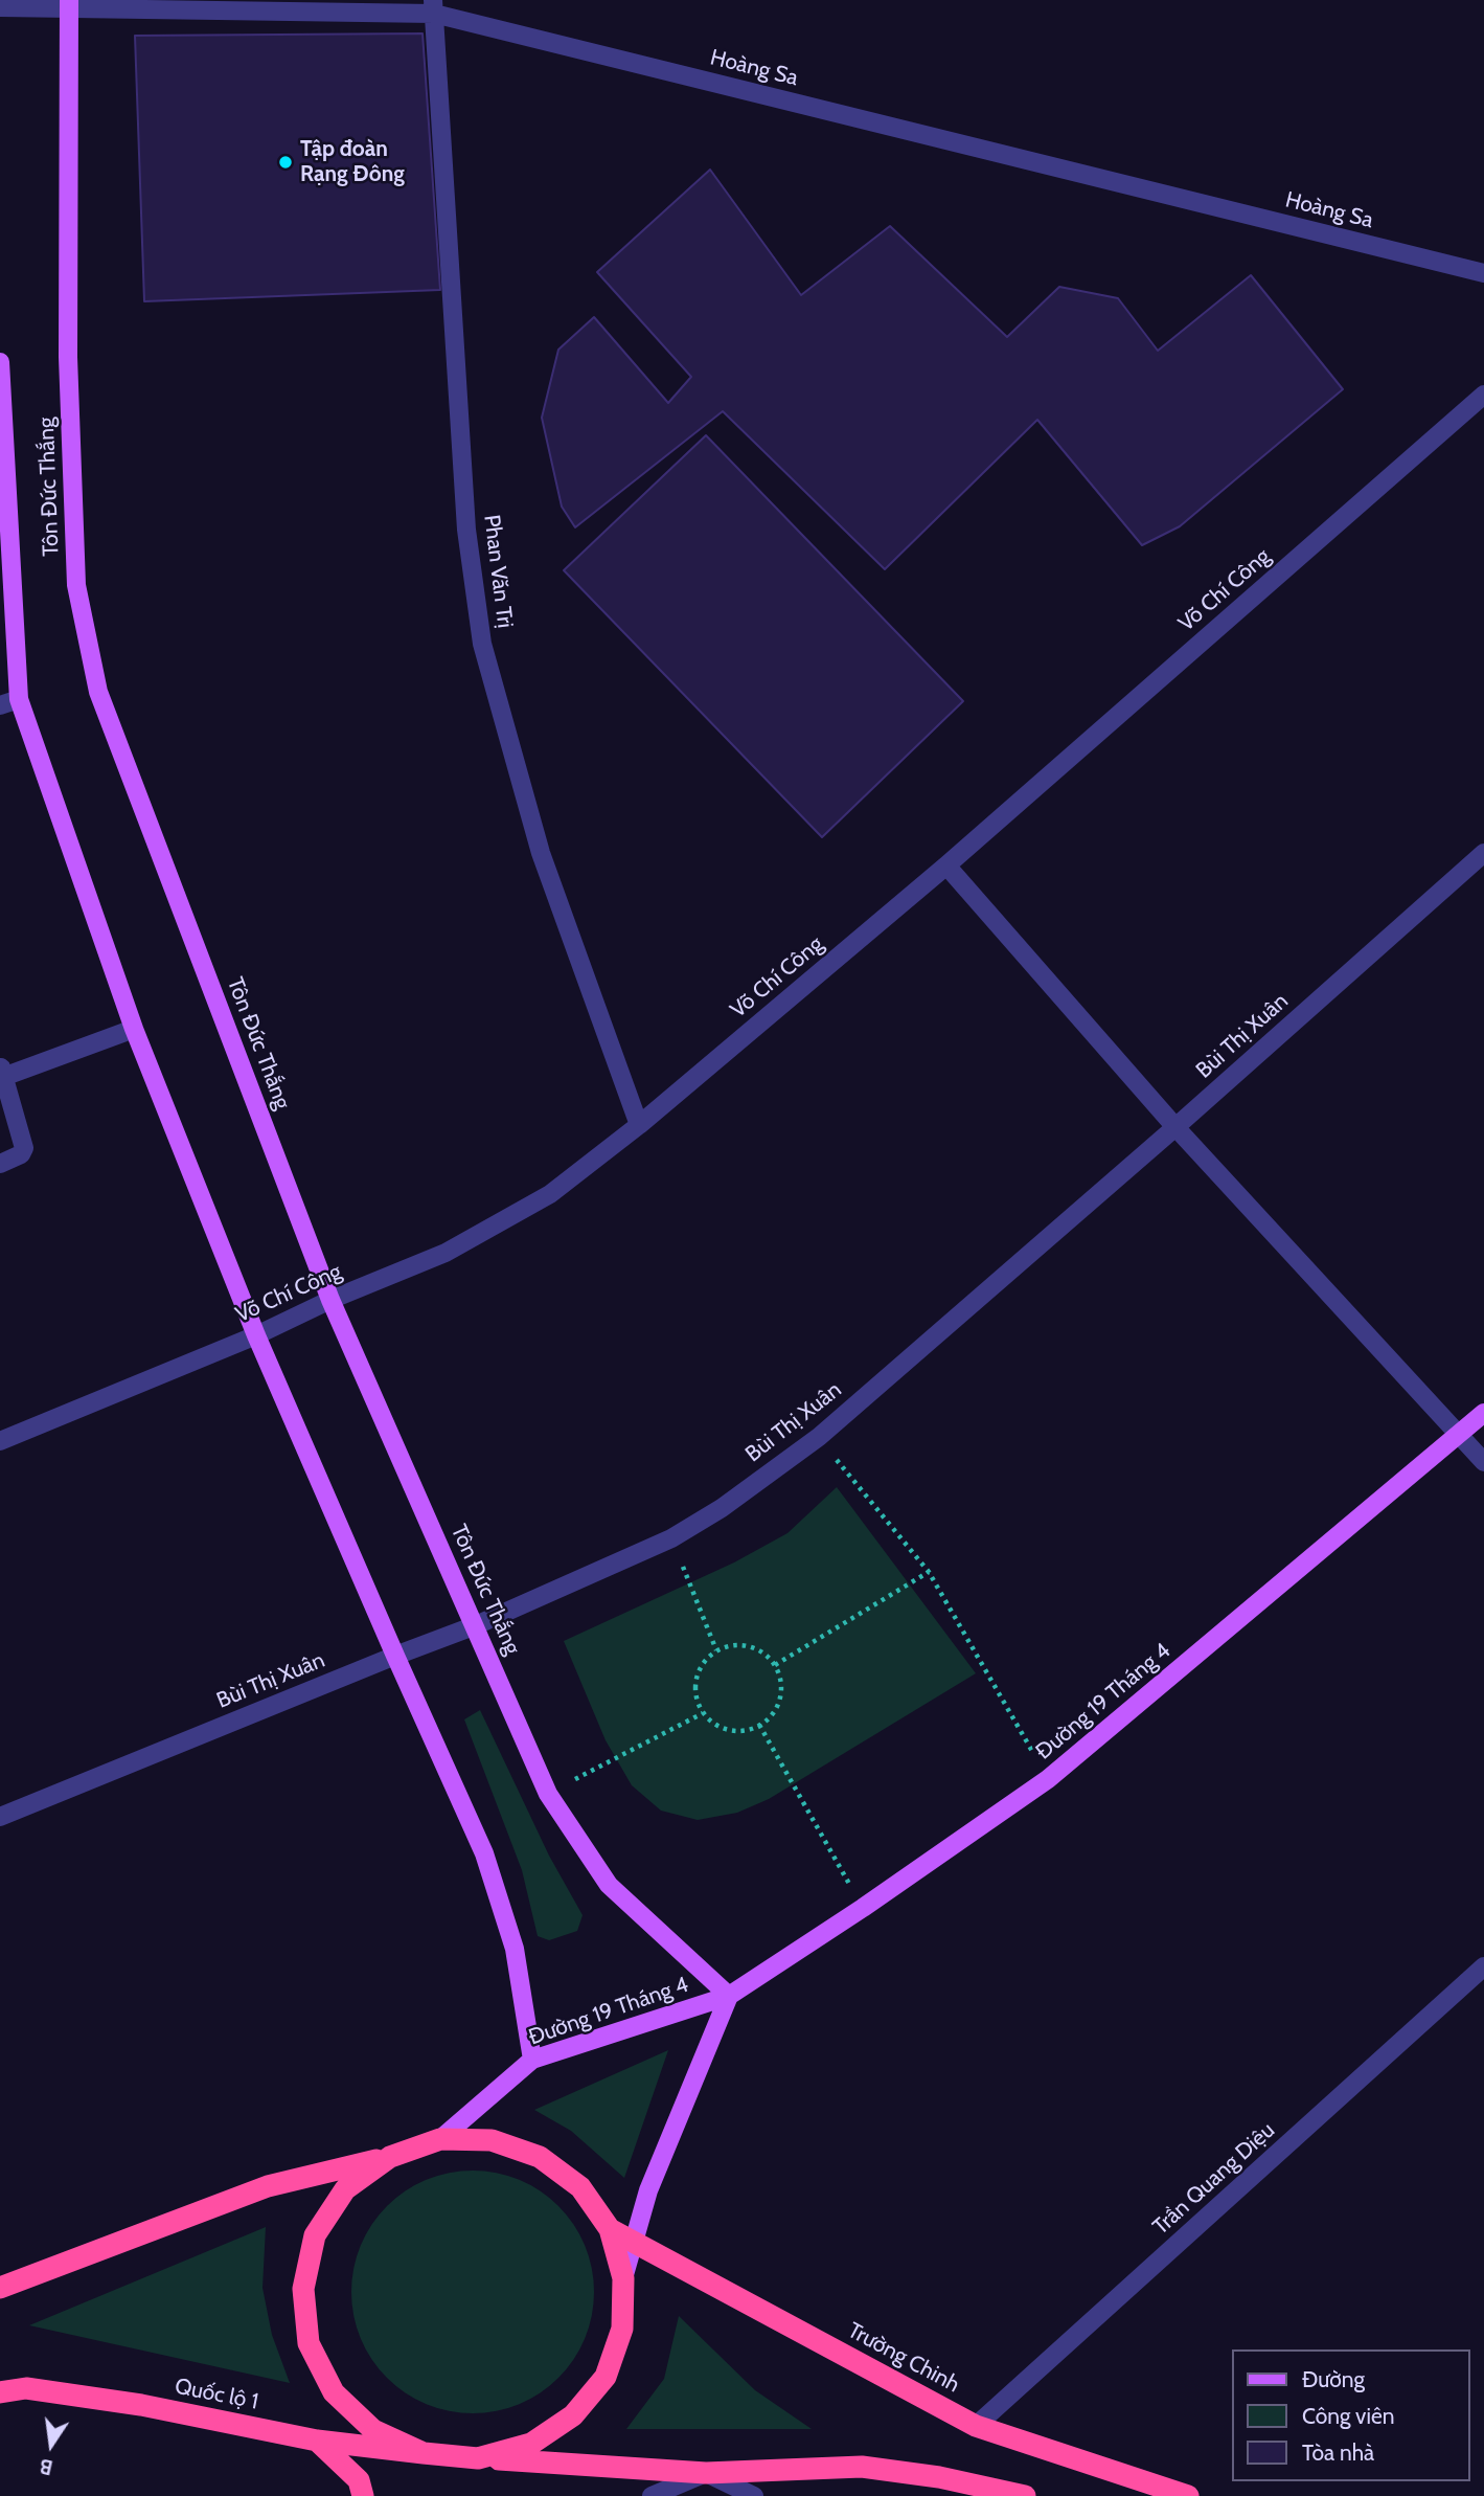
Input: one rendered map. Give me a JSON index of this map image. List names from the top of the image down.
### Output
{
  "streets": {
    "highway": ["Trường Chinh", "Quốc lộ 1"],
    "main road": ["Tôn Đức Thắng", "Đường 19 Tháng 4"],
    "street": [
      "Hoàng Sa",
      "Phan Văn Trị",
      "Võ Chí Công",
      "Bùi Thị Xuân",
      "Trần Quang Diệu"
    ]
  },
  "crossings": [
    ["Hoàng Sa", "Tôn Đức Thắng"],
    ["Hoàng Sa", "Phan Văn Trị"],
    ["Tôn Đức Thắng", "Võ Chí Công"],
    ["Tôn Đức Thắng", "Bùi Thị Xuân"],
    ["Tôn Đức Thắng", "Đường 19 Tháng 4"],
    ["Phan Văn Trị", "Võ Chí Công"],
    ["Trần Quang Diệu", "Trường Chinh"]
  ],
  "places": ["Tập đoàn Rạng Đông"],
  "legend": ["Đường", "Công viên", "Tòa nhà"],
  "north": "bottom"
}
